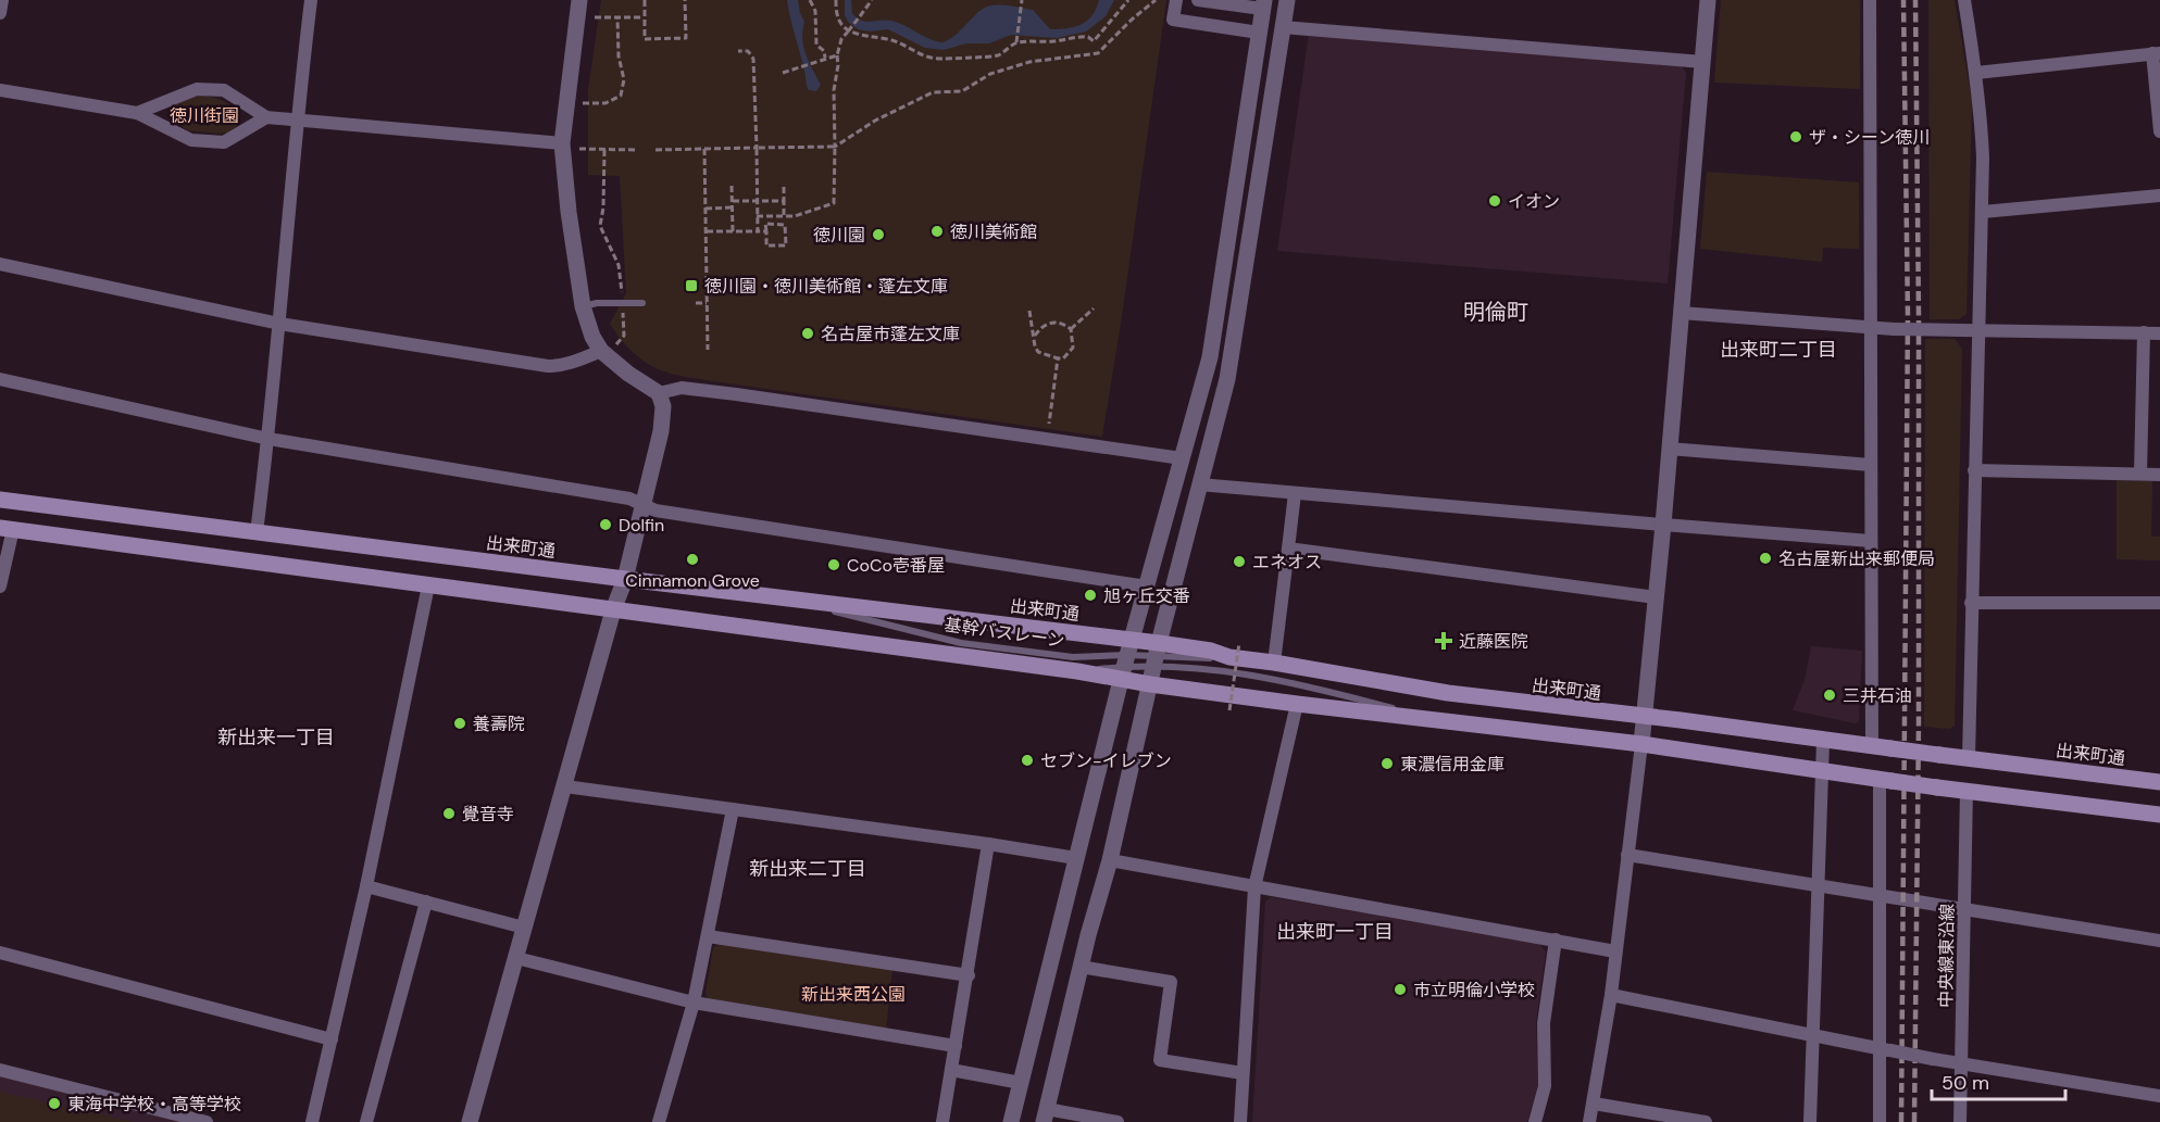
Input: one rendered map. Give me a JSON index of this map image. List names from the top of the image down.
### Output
{
  "streets": {
    "main road": ["出来町通"],
    "street": ["中央線東沿線"],
    "lane": ["基幹バスレーン"]
  },
  "crossings": [
    ["出来町通", "基幹バスレーン"],
    ["出来町通", "中央線東沿線"]
  ],
  "districts": [
    "明倫町",
    "出来町二丁目",
    "新出来一丁目",
    "新出来二丁目",
    "出来町一丁目"
  ],
  "parks": ["徳川街園", "新出来西公園"],
  "places": {
    "other": [
      "ザ・シーン徳川",
      "イオン",
      "徳川美術館",
      "徳川園",
      "名古屋市蓬左文庫",
      "Dolfin",
      "名古屋新出来郵便局",
      "Cinnamon Grove",
      "エネオス",
      "CoCo壱番屋",
      "旭ヶ丘交番",
      "三井石油",
      "養壽院",
      "セブン-イレブン",
      "東濃信用金庫",
      "覺音寺",
      "市立明倫小学校",
      "東海中学校・高等学校"
    ],
    "transit": ["徳川園・徳川美術館・蓬左文庫"],
    "health": ["近藤医院"]
  },
  "scale_bar": "50 m"
}
